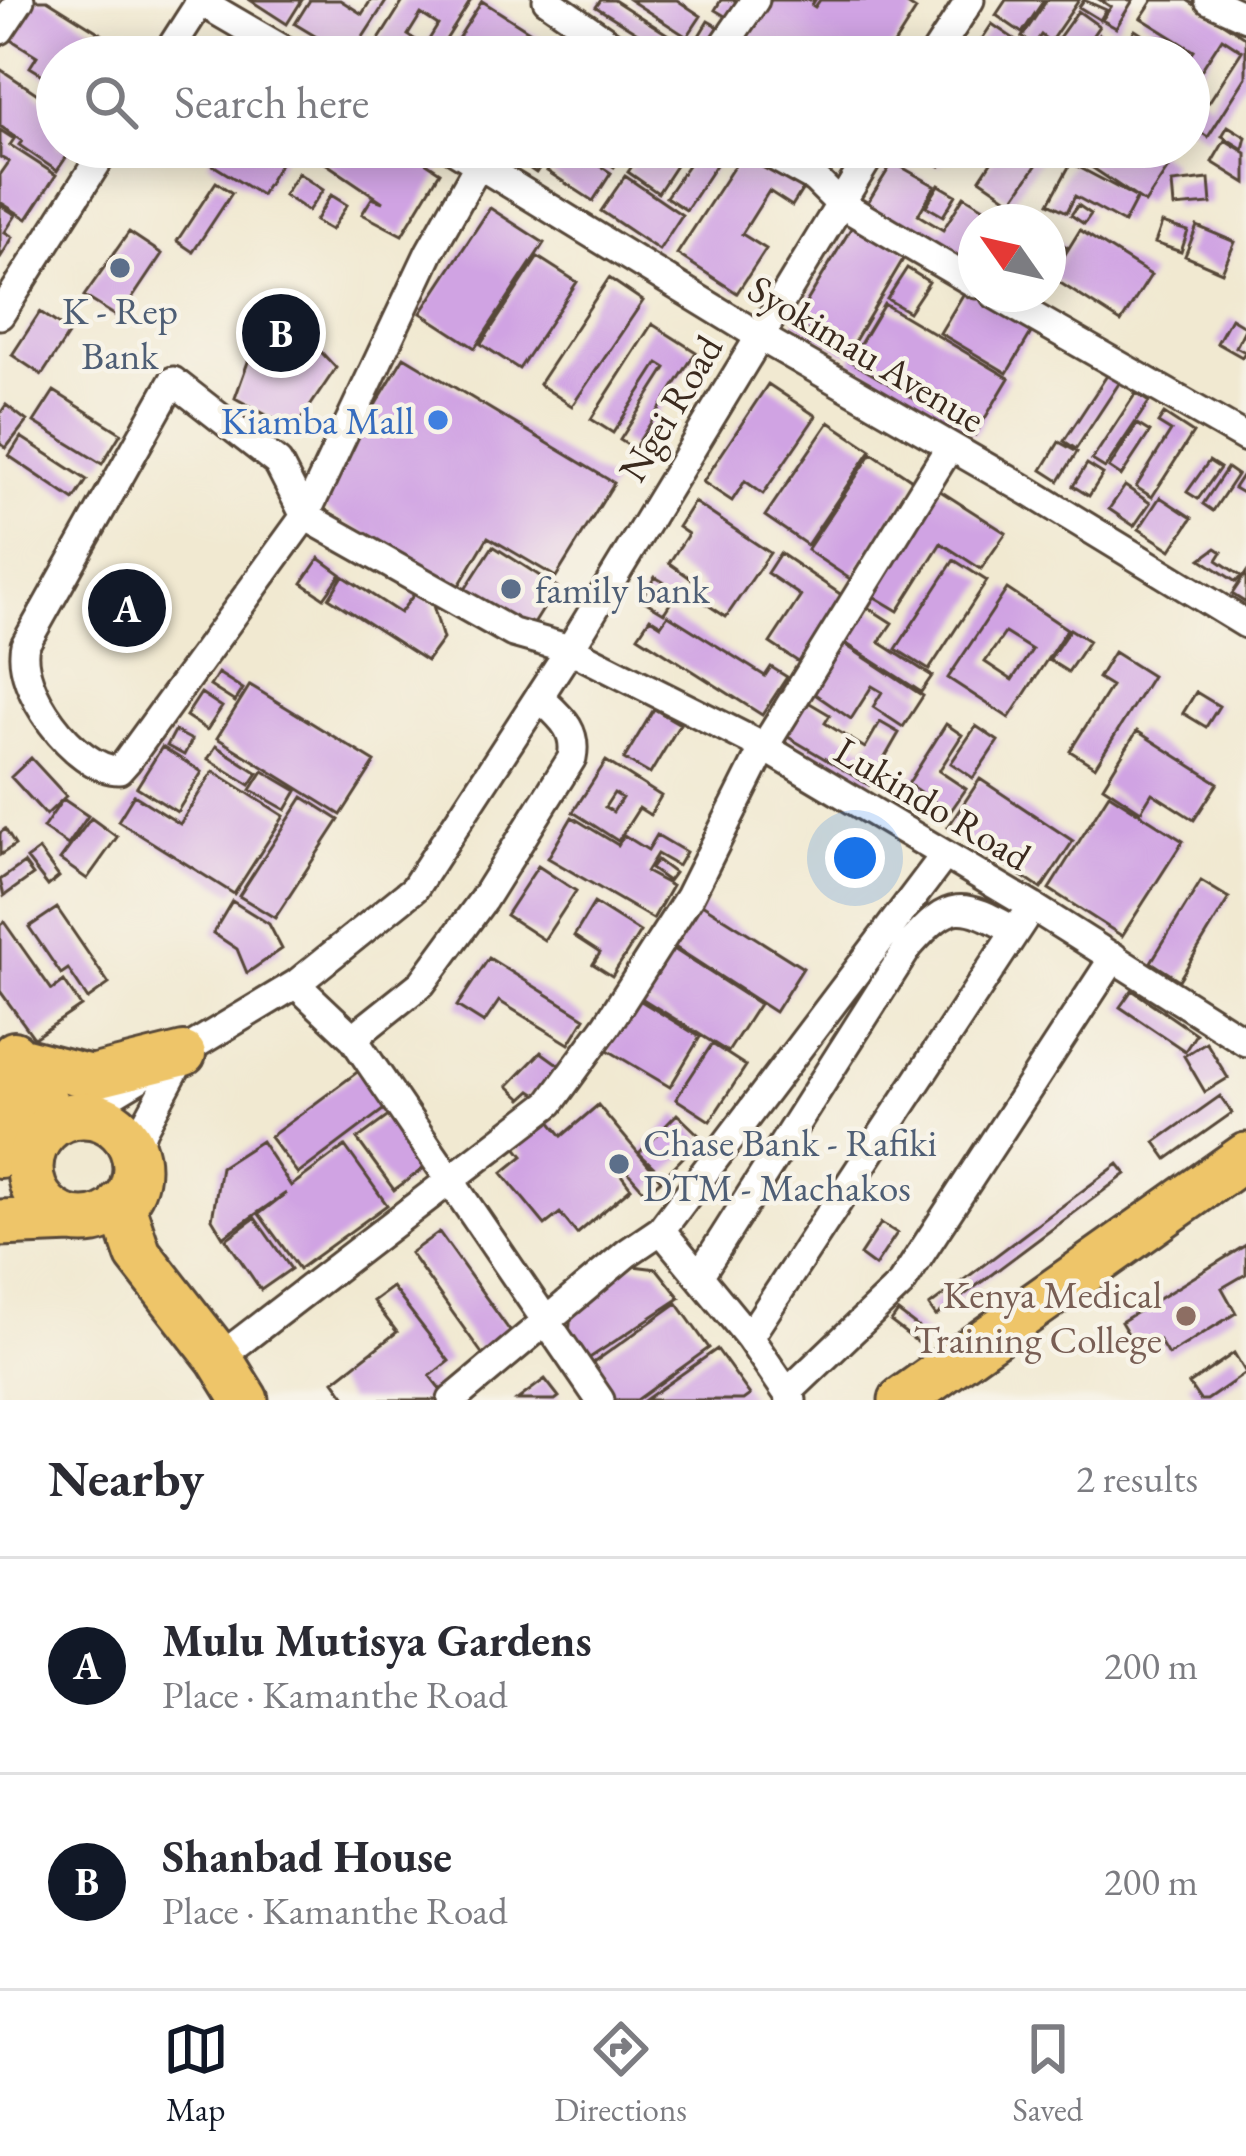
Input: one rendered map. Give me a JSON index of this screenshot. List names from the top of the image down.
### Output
{
  "streets": {
    "street": ["Syokimau Avenue", "Ngei Road", "Lukindo Road"]
  },
  "crossings": [
    ["Syokimau Avenue", "Ngei Road"],
    ["Ngei Road", "Lukindo Road"]
  ],
  "places": [
    "K - Rep Bank",
    "Kiamba Mall",
    "family bank",
    "Chase Bank - Rafiki DTM - Machakos",
    "Kenya Medical Training College"
  ],
  "north": "top left",
  "page": {
    "search": "Search here",
    "pins": ["B", "A"],
    "heading": ["Nearby", "2 results"],
    "list": [
      {
        "mark": "A",
        "name": "Mulu Mutisya Gardens",
        "note": "Place · Kamanthe Road",
        "value": "200 m"
      },
      {
        "mark": "B",
        "name": "Shanbad House",
        "note": "Place · Kamanthe Road",
        "value": "200 m"
      }
    ],
    "nav": ["Map", "Directions", "Saved"]
  }
}
